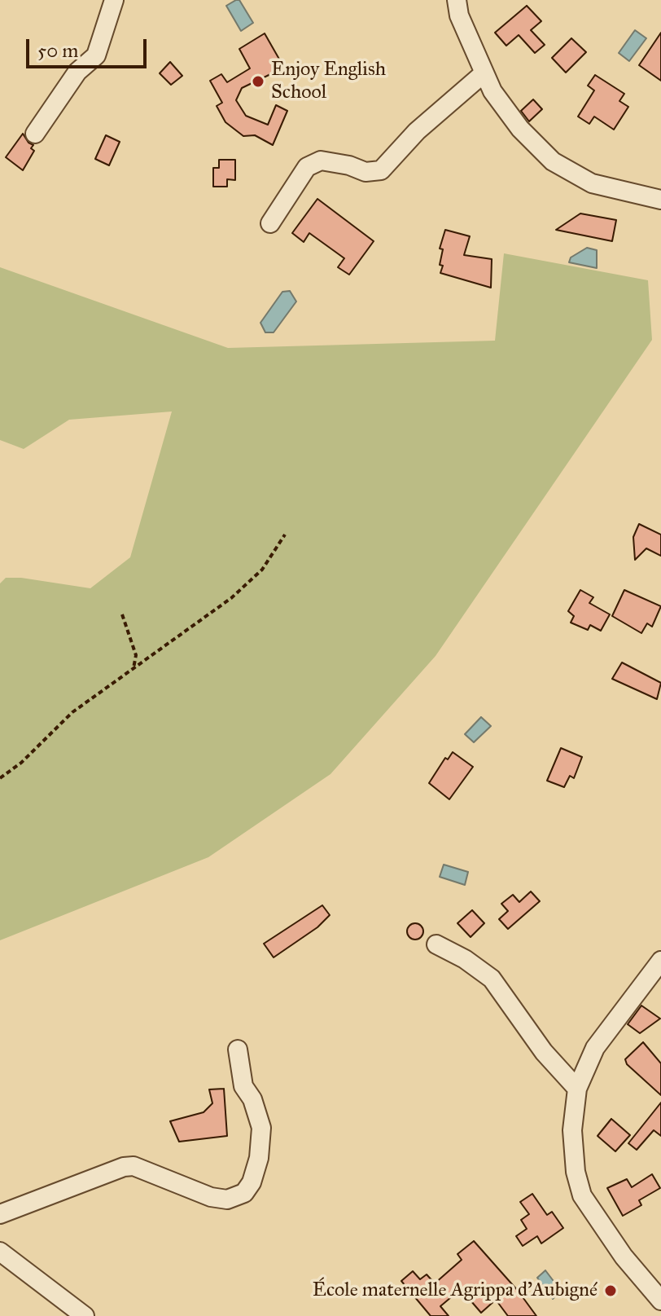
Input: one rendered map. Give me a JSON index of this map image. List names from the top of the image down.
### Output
{
  "places": ["Enjoy English School", "École maternelle Agrippa d'Aubigné"],
  "scale_bar": "50 m"
}
